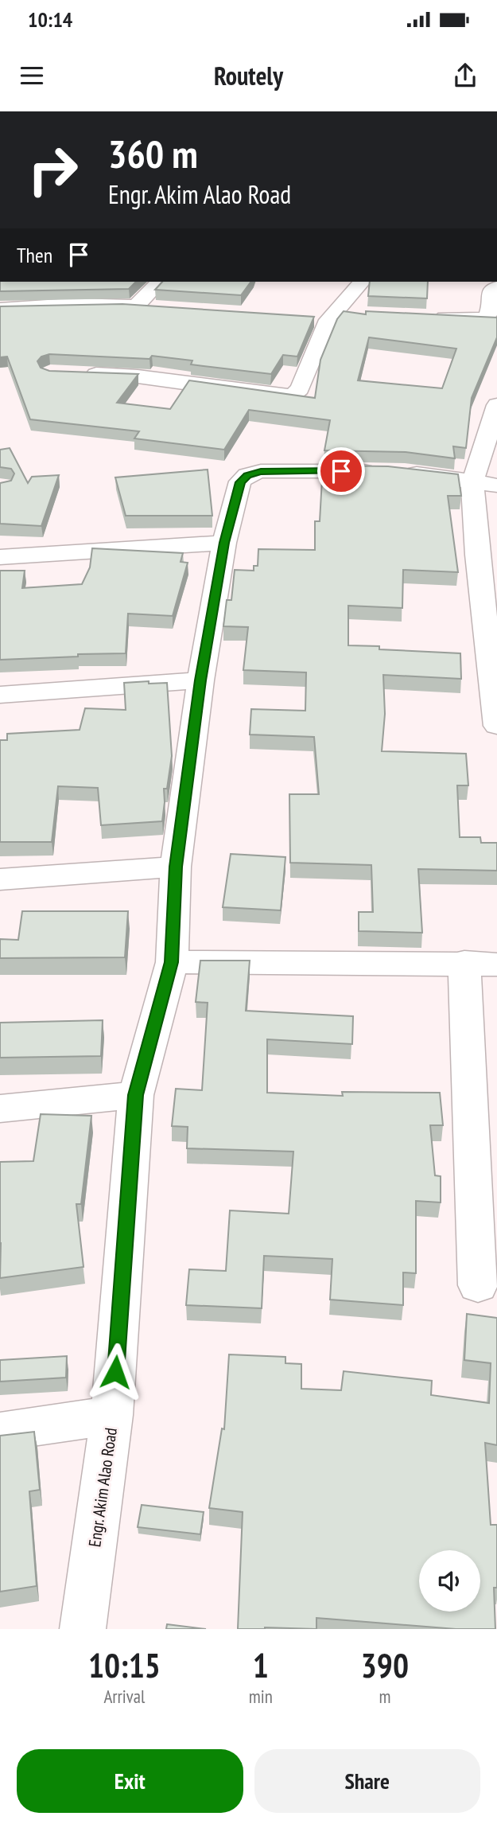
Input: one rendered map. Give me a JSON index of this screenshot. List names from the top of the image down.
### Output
{
  "streets": {
    "street": ["Engr. Akim Alao Road"]
  },
  "page": {
    "status": "10:14",
    "header": "Routely",
    "turn": ["360 m", "Engr. Akim Alao Road"],
    "then": "Then",
    "eta": [
      "10:15",
      "Arrival",
      "1",
      "min",
      "390",
      "m"
    ],
    "buttons": ["Exit", "Share"]
  }
}
